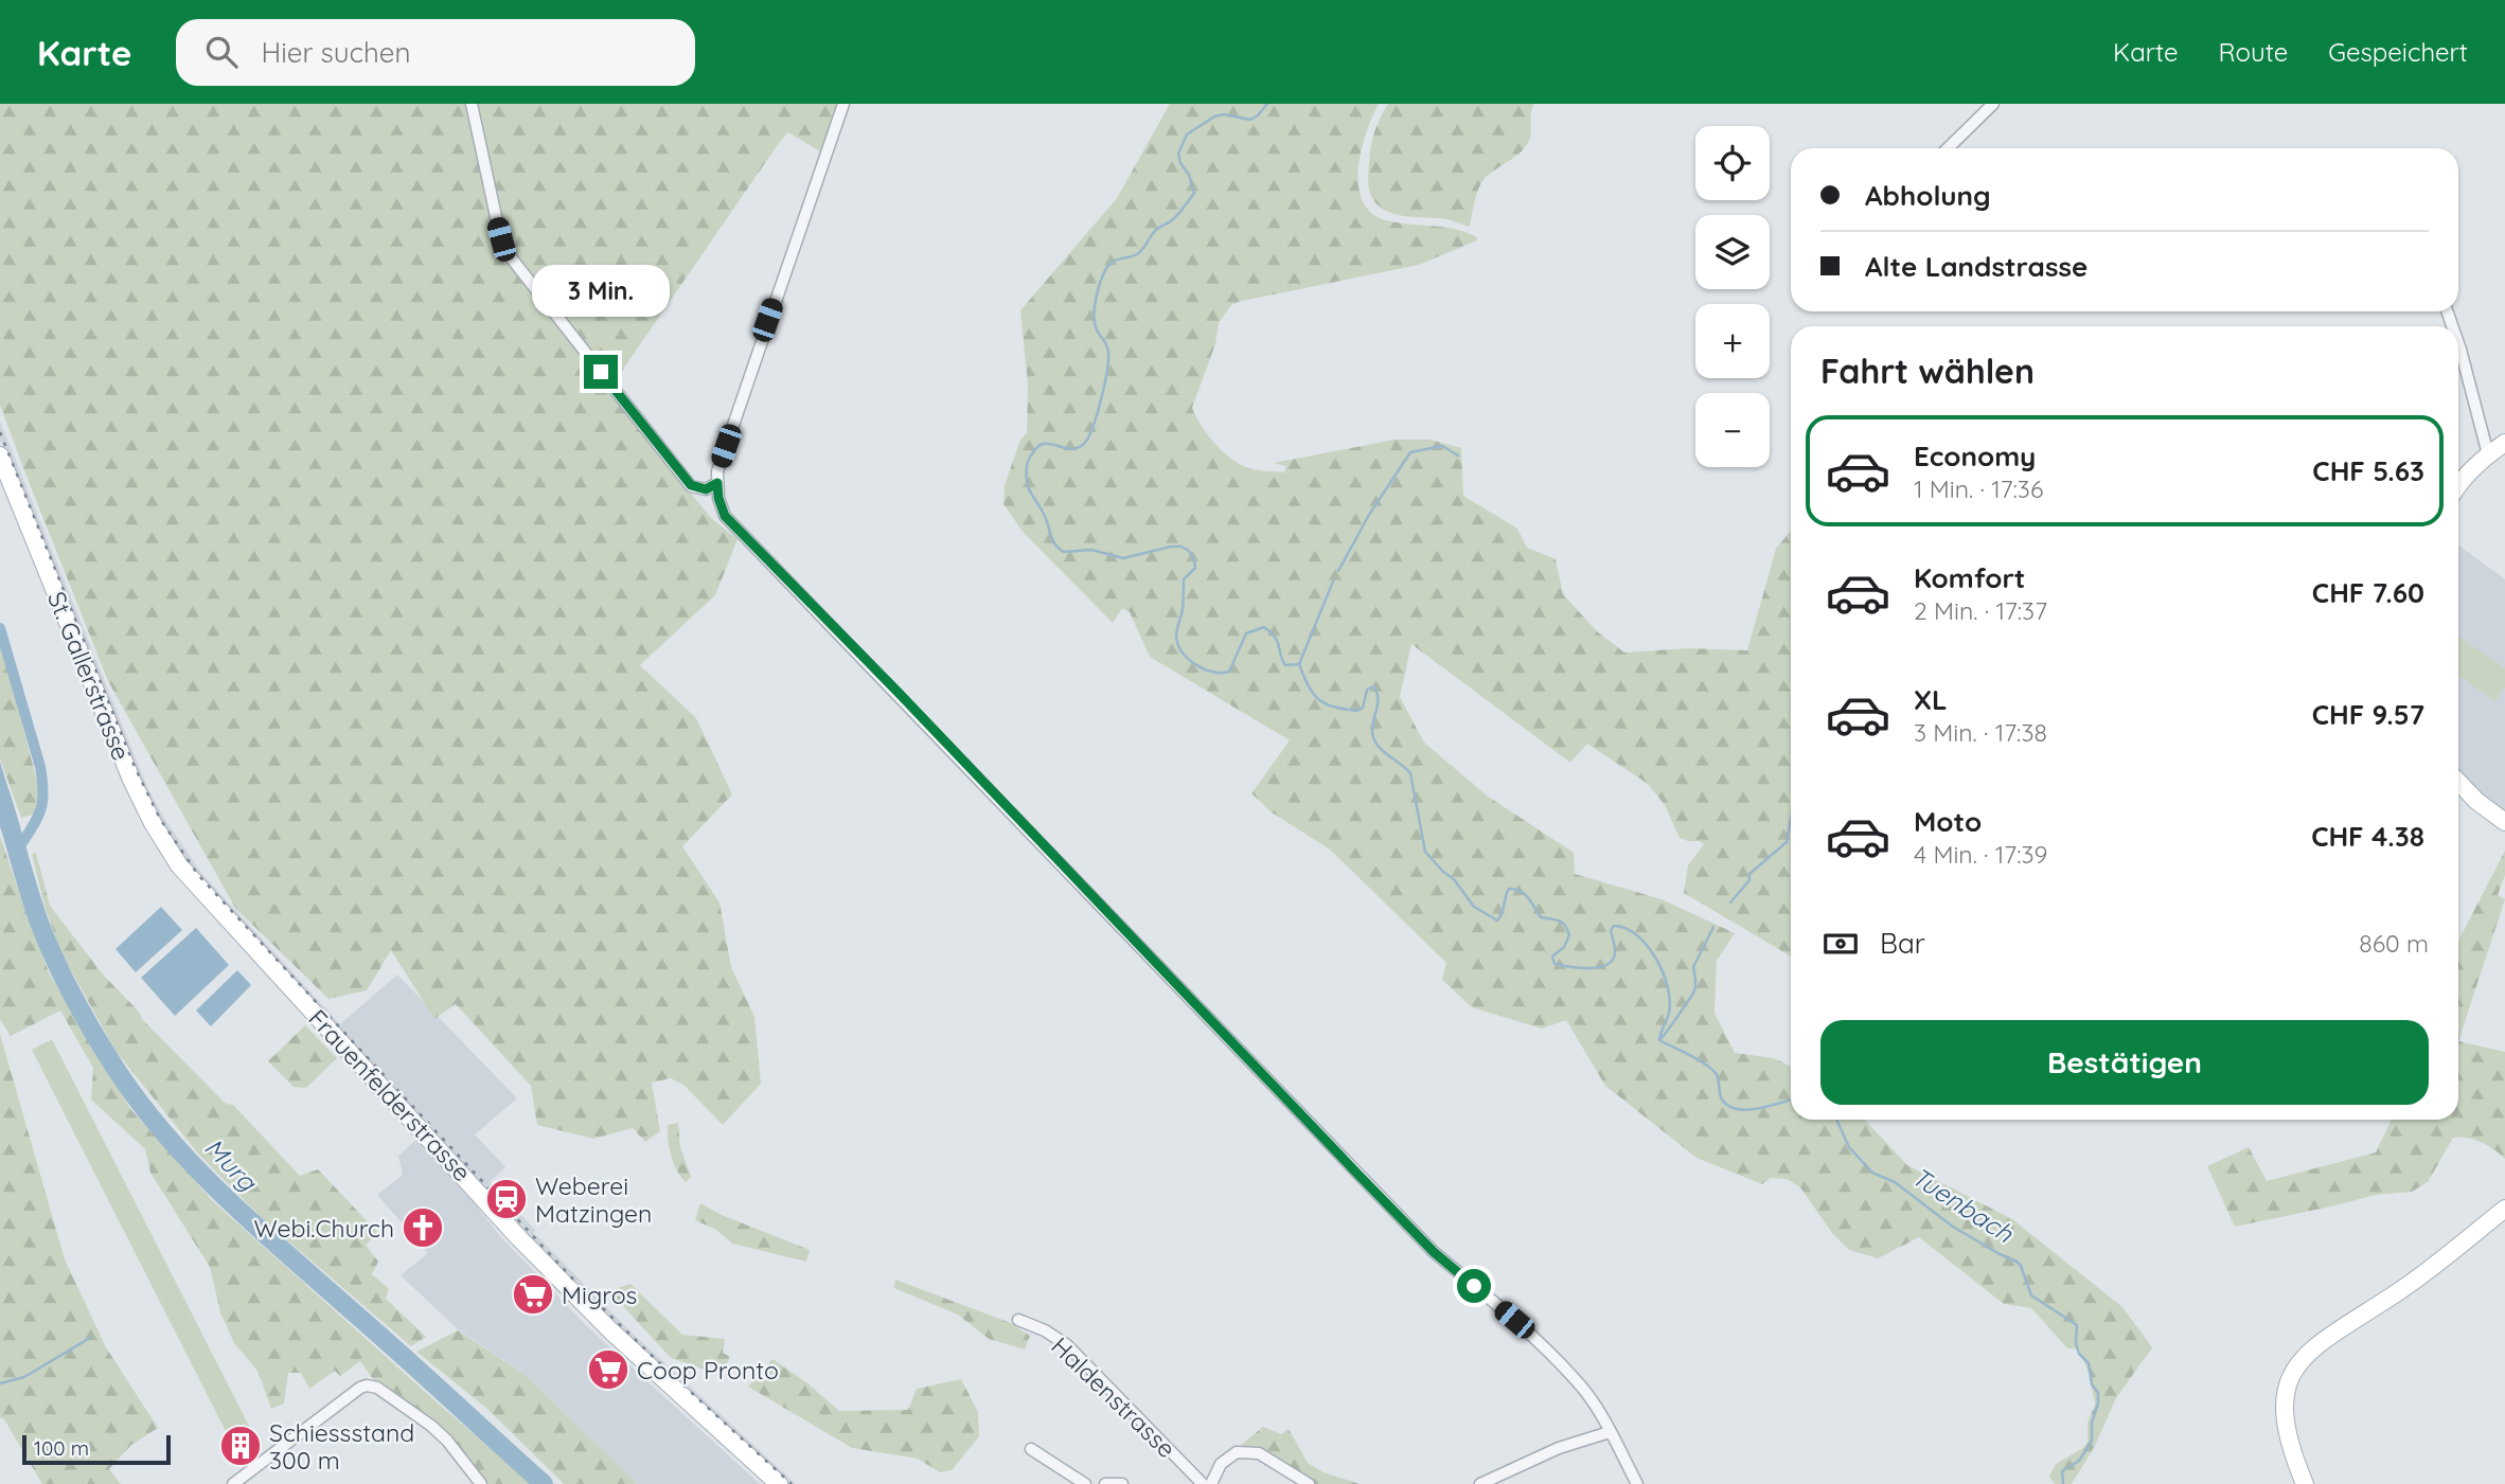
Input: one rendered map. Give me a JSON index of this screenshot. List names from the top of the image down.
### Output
{
  "streets": {
    "main road": ["St. Gallerstrasse", "Frauenfelderstrasse"],
    "street": ["Haldenstrasse"]
  },
  "crossings": [
    ["St. Gallerstrasse", "Frauenfelderstrasse"]
  ],
  "water": ["Murg", "Tuenbach"],
  "places": {
    "station": ["Weberei Matzingen"],
    "church": ["Webi.Church"],
    "supermarket": ["Migros", "Coop Pronto"],
    "building": ["Schiessstand 300 m"]
  },
  "scale_bar": "100 m",
  "page": {
    "header": "Karte",
    "search": "Hier suchen",
    "nav": ["Karte", "Route", "Gespeichert"],
    "map_buttons": ["+", "−"],
    "banner": ["Abholung", "Alte Landstrasse"],
    "bubble": "3 Min.",
    "heading": "Fahrt wählen",
    "list": [
      {
        "name": "Economy",
        "note": "1 Min. · 17:36",
        "value": "CHF 5.63"
      },
      {
        "name": "Komfort",
        "note": "2 Min. · 17:37",
        "value": "CHF 7.60"
      },
      {
        "name": "XL",
        "note": "3 Min. · 17:38",
        "value": "CHF 9.57"
      },
      {
        "name": "Moto",
        "note": "4 Min. · 17:39",
        "value": "CHF 4.38"
      }
    ],
    "pay": ["Bar", "860 m"],
    "buttons": "Bestätigen",
    "scale": "100 m"
  }
}
